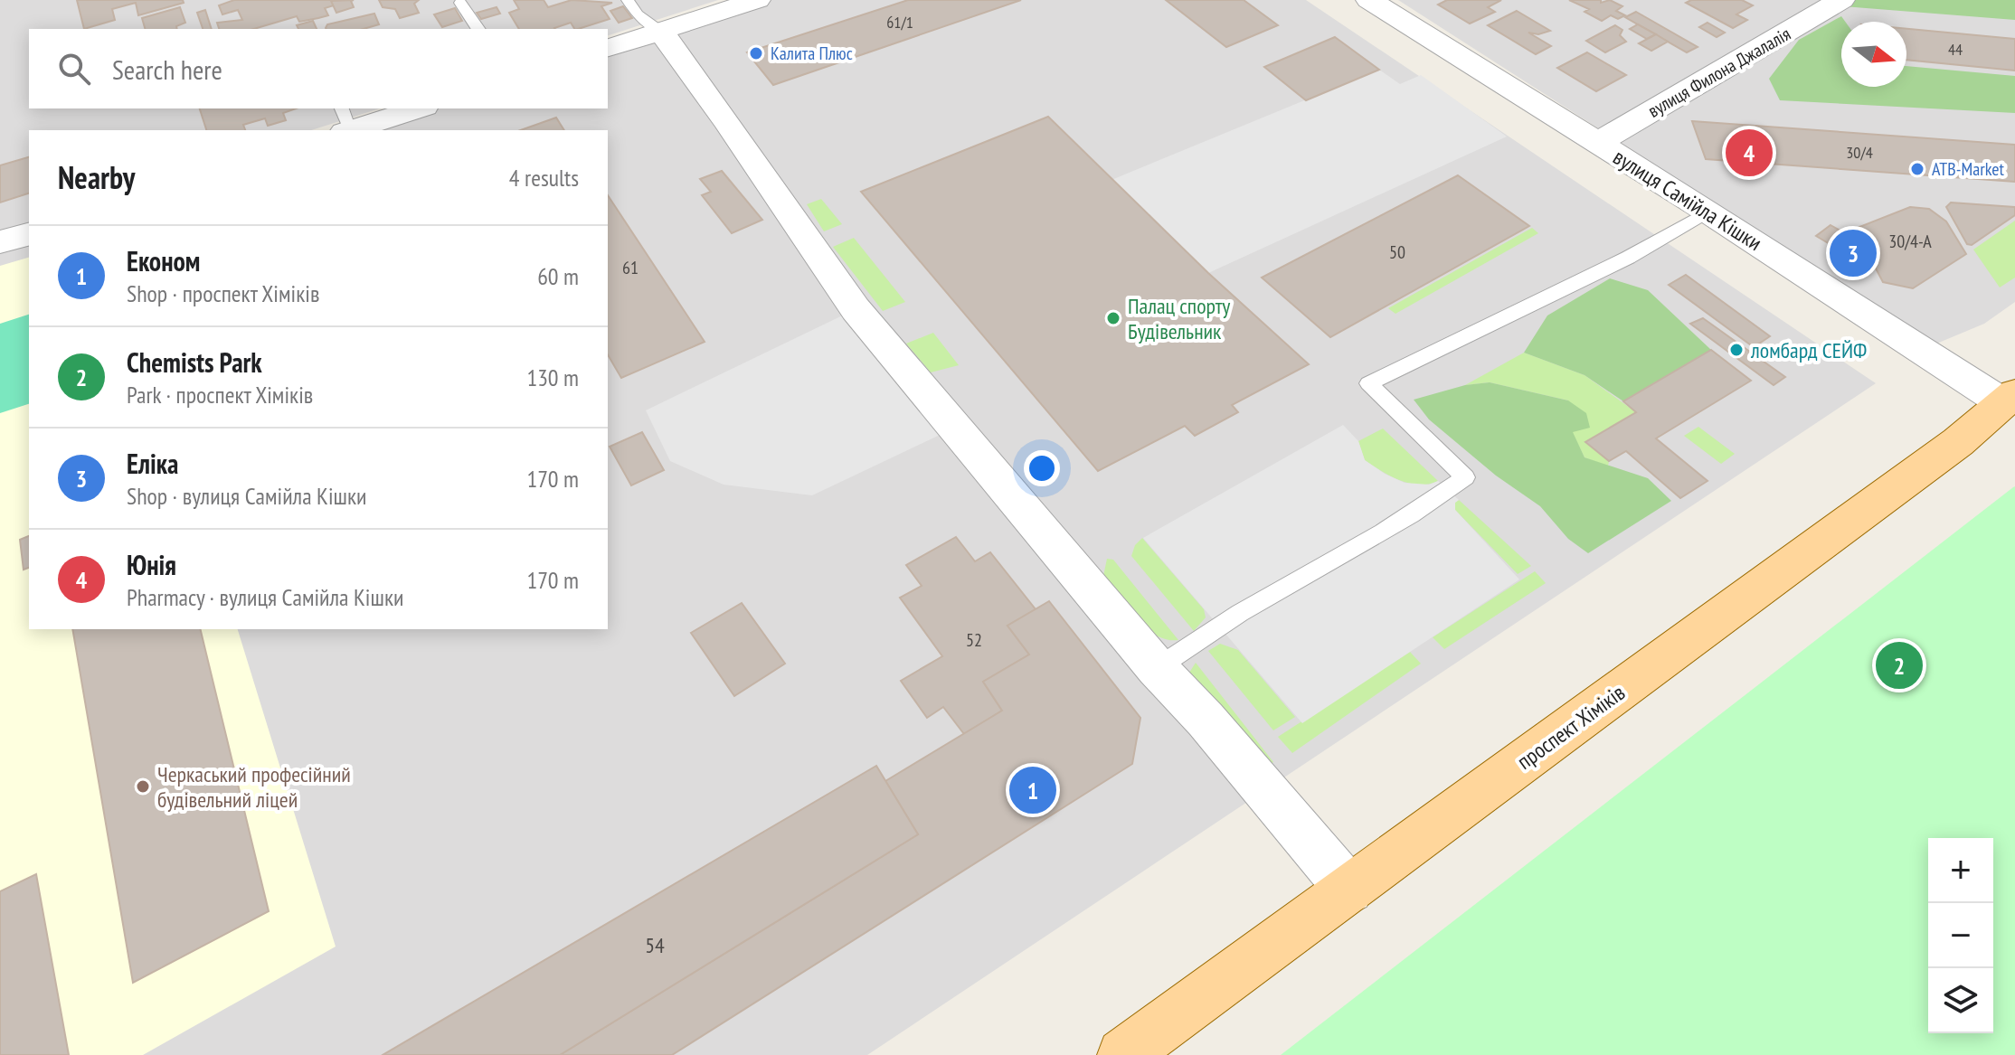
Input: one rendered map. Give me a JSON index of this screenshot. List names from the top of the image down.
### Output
{
  "streets": {
    "main road": ["проспект Хіміків"],
    "street": ["вулиця Филона Джалалія", "вулиця Самійла Кішки"]
  },
  "crossings": [
    ["вулиця Филона Джалалія", "вулиця Самійла Кішки"],
    ["вулиця Самійла Кішки", "проспект Хіміків"]
  ],
  "places": [
    "Калита Плюс",
    "ATB-Market",
    "Палац спорту Будівельник",
    "ломбард СЕЙФ",
    "Черкаський професійний будівельний ліцей"
  ],
  "house_numbers": [
    "61/1",
    "44",
    "30/4",
    "30/4-А",
    "50",
    "61",
    "52",
    "54"
  ],
  "north": "right",
  "page": {
    "search": "Search here",
    "pins": [
      "4",
      "3",
      "2",
      "1"
    ],
    "heading": ["Nearby", "4 results"],
    "list": [
      {
        "mark": "1",
        "name": "Економ",
        "note": "Shop · проспект Хіміків",
        "value": "60 m"
      },
      {
        "mark": "2",
        "name": "Chemists Park",
        "note": "Park · проспект Хіміків",
        "value": "130 m"
      },
      {
        "mark": "3",
        "name": "Еліка",
        "note": "Shop · вулиця Самійла Кішки",
        "value": "170 m"
      },
      {
        "mark": "4",
        "name": "Юнія",
        "note": "Pharmacy · вулиця Самійла Кішки",
        "value": "170 m"
      }
    ],
    "map_buttons": ["+", "−"]
  }
}
